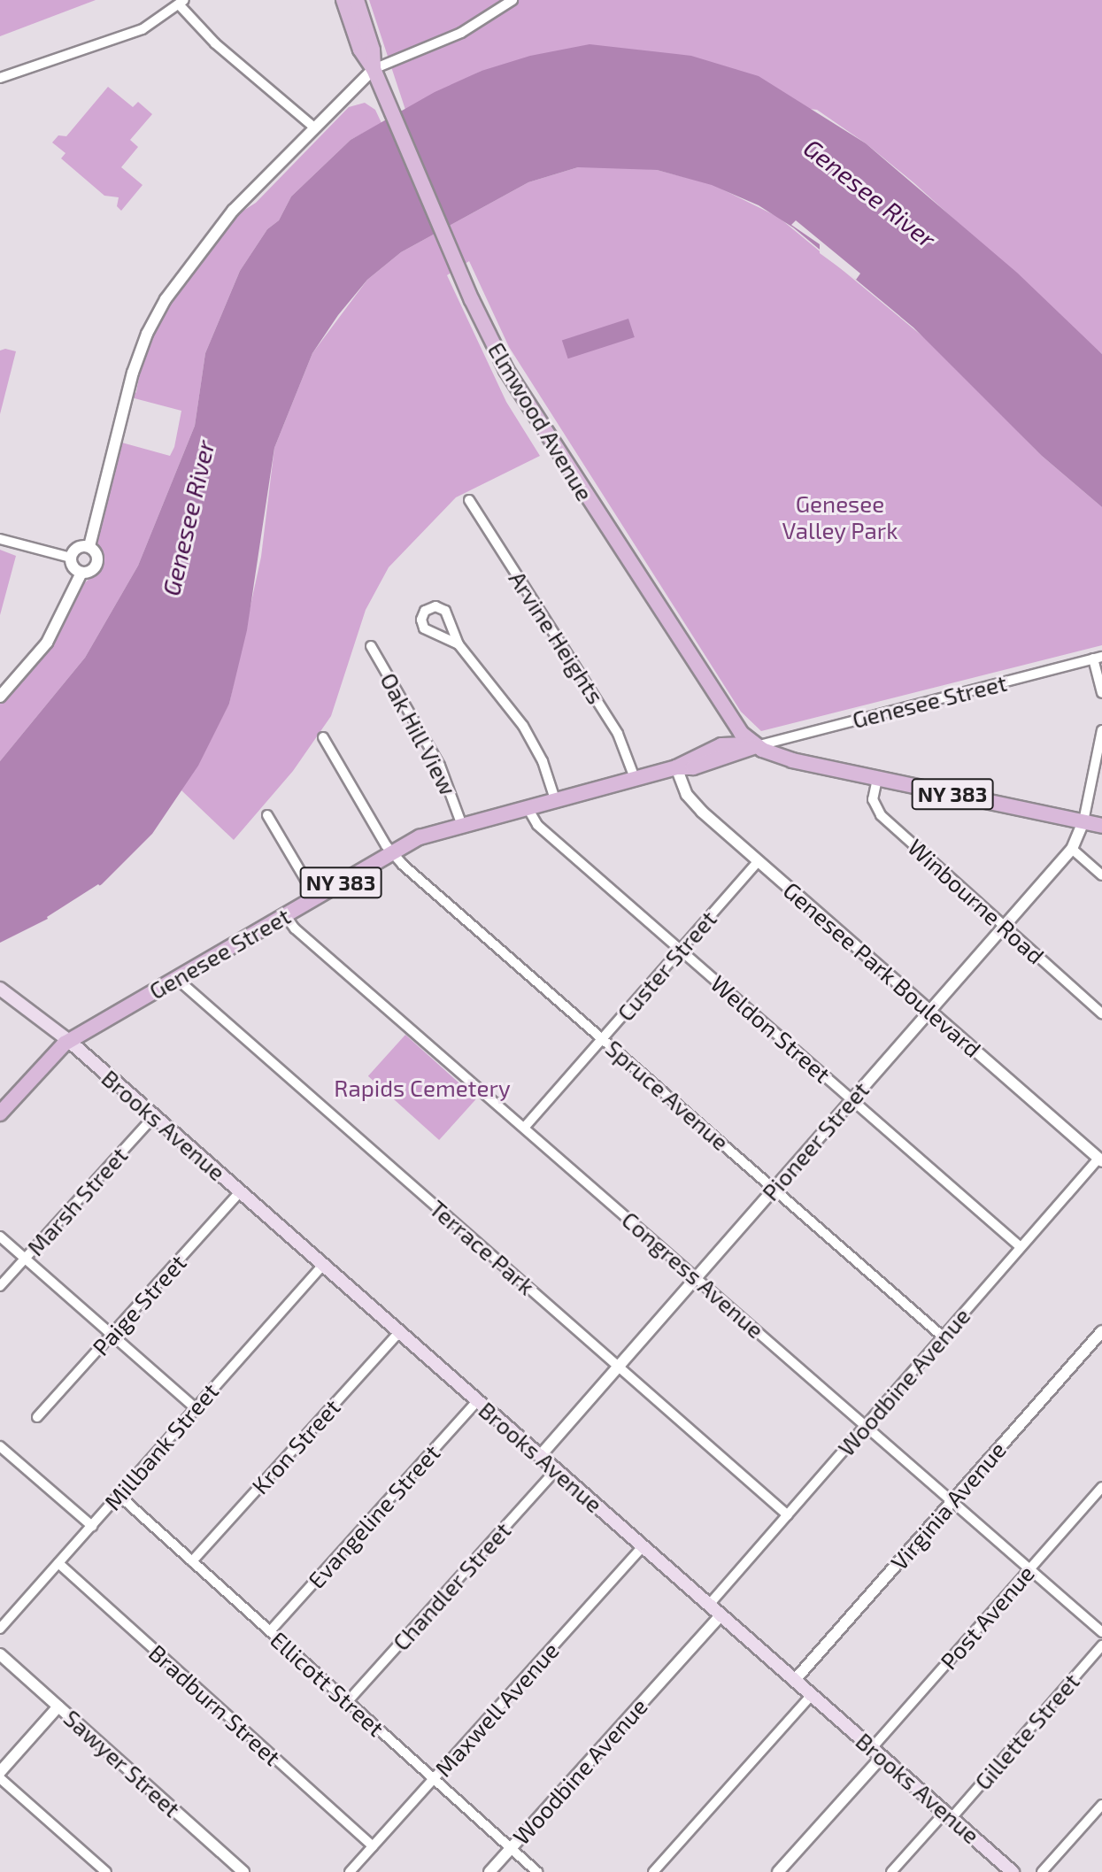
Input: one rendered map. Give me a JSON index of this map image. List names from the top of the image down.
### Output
{
  "streets": {
    "main road": [
      "Elmwood Avenue",
      "Genesee Street",
      "NY 383",
      "Brooks Avenue"
    ],
    "street": [
      "Arvine Heights",
      "Oak Hill View",
      "Winbourne Road",
      "Custer Street",
      "Genesee Park Boulevard",
      "Weldon Street",
      "Spruce Avenue",
      "Pioneer Street",
      "Marsh Street",
      "Terrace Park",
      "Congress Avenue",
      "Paige Street",
      "Woodbine Avenue",
      "Millbank Street",
      "Kron Street",
      "Virginia Avenue",
      "Evangeline Street",
      "Chandler Street",
      "Post Avenue",
      "Ellicott Street",
      "Bradburn Street",
      "Maxwell Avenue",
      "Gillette Street",
      "Sawyer Street"
    ]
  },
  "crossings": [
    ["Elmwood Avenue", "Genesee Street"],
    ["Elmwood Avenue", "NY 383"],
    ["Arvine Heights", "Genesee Street"],
    ["Genesee Street", "Oak Hill View"],
    ["Genesee Street", "NY 383"],
    ["Genesee Street", "Genesee Park Boulevard"],
    ["Genesee Street", "Weldon Street"],
    ["Genesee Street", "Spruce Avenue"],
    ["Genesee Street", "Brooks Avenue"],
    ["Genesee Street", "Terrace Park"],
    ["Genesee Street", "Congress Avenue"],
    ["NY 383", "Winbourne Road"],
    ["NY 383", "Pioneer Street"],
    ["Winbourne Road", "Pioneer Street"],
    ["Custer Street", "Genesee Park Boulevard"],
    ["Custer Street", "Weldon Street"],
    ["Custer Street", "Spruce Avenue"],
    ["Custer Street", "Congress Avenue"],
    ["Genesee Park Boulevard", "Pioneer Street"],
    ["Genesee Park Boulevard", "Woodbine Avenue"],
    ["Weldon Street", "Pioneer Street"],
    ["Weldon Street", "Woodbine Avenue"],
    ["Spruce Avenue", "Pioneer Street"],
    ["Spruce Avenue", "Woodbine Avenue"],
    ["Brooks Avenue", "Pioneer Street"],
    ["Brooks Avenue", "Marsh Street"],
    ["Brooks Avenue", "Paige Street"],
    ["Brooks Avenue", "Woodbine Avenue"],
    ["Brooks Avenue", "Millbank Street"],
    ["Brooks Avenue", "Kron Street"],
    ["Brooks Avenue", "Virginia Avenue"],
    ["Brooks Avenue", "Evangeline Street"],
    ["Brooks Avenue", "Chandler Street"],
    ["Brooks Avenue", "Post Avenue"],
    ["Brooks Avenue", "Maxwell Avenue"],
    ["Brooks Avenue", "Gillette Street"],
    ["Pioneer Street", "Terrace Park"],
    ["Pioneer Street", "Congress Avenue"],
    ["Terrace Park", "Woodbine Avenue"],
    ["Congress Avenue", "Woodbine Avenue"],
    ["Congress Avenue", "Virginia Avenue"],
    ["Congress Avenue", "Post Avenue"],
    ["Woodbine Avenue", "Ellicott Street"],
    ["Millbank Street", "Ellicott Street"],
    ["Millbank Street", "Bradburn Street"],
    ["Kron Street", "Ellicott Street"],
    ["Evangeline Street", "Ellicott Street"],
    ["Chandler Street", "Ellicott Street"],
    ["Ellicott Street", "Maxwell Avenue"],
    ["Bradburn Street", "Maxwell Avenue"]
  ],
  "water": ["Genesee River"],
  "parks": ["Genesee Valley Park", "Rapids Cemetery"]
}
